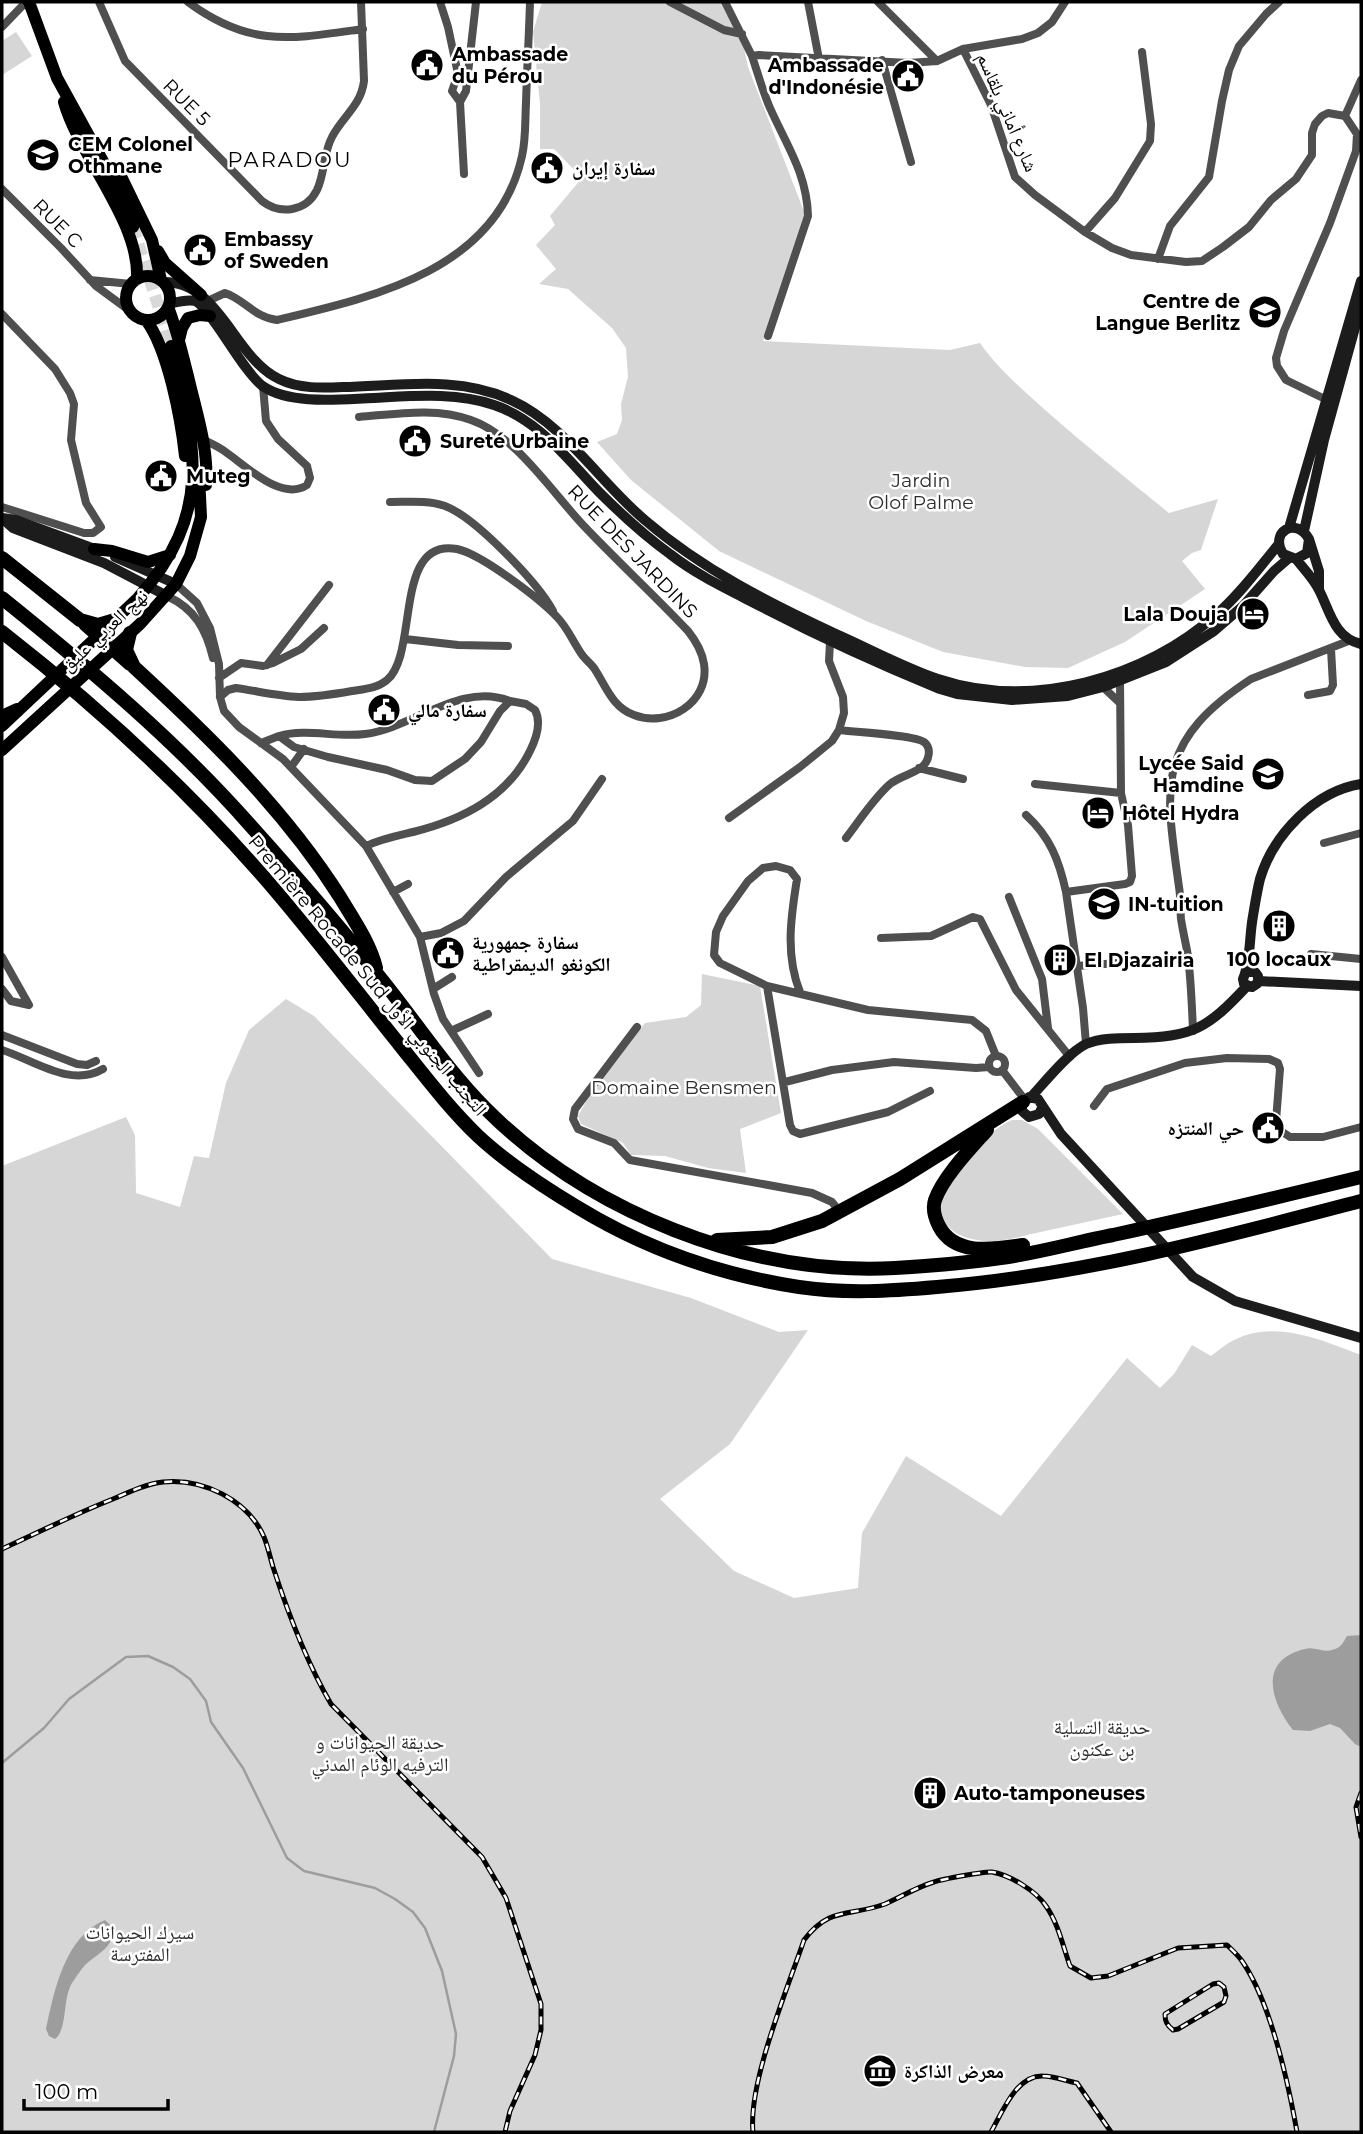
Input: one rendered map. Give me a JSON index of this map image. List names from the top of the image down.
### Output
{
  "streets": {
    "highway": ["Première Rocade Sud التجنب الجنوبي الأول"],
    "main road": ["نهج العربي عليق"],
    "street": [
      "RUE 5",
      "شارع أماني بلقاسم",
      "RUE C",
      "RUE DES JARDINS"
    ]
  },
  "crossings": [
    ["RUE C", "نهج العربي عليق"]
  ],
  "districts": ["PARADOU"],
  "parks": [
    "Jardin Olof Palme",
    "Domaine Bensmen",
    "حديقة التسلية بن عكنون",
    "حديقة الحيوانات و الترفيه الوئام المدني",
    "سيرك الحيوانات المفترسة"
  ],
  "places": {
    "public building": [
      "Ambassade du Pérou",
      "Ambassade d'Indonésie",
      "سفارة إيران",
      "Embassy of Sweden",
      "Sureté Urbaine",
      "Muteg",
      "سفارة مالي",
      "سفارة جمهورية الكونغو الديمقراطية",
      "حي المنتزه"
    ],
    "school or university": [
      "CEM Colonel Othmane",
      "Centre de Langue Berlitz",
      "Lycée Said Hamdine",
      "IN-tuition"
    ],
    "hotel": ["Lala Douja", "Hôtel Hydra"],
    "building": ["100 locaux", "El Djazairia", "Auto-tamponeuses"],
    "museum": ["معرض الذاكرة"]
  },
  "scale_bar": "100 m"
}
